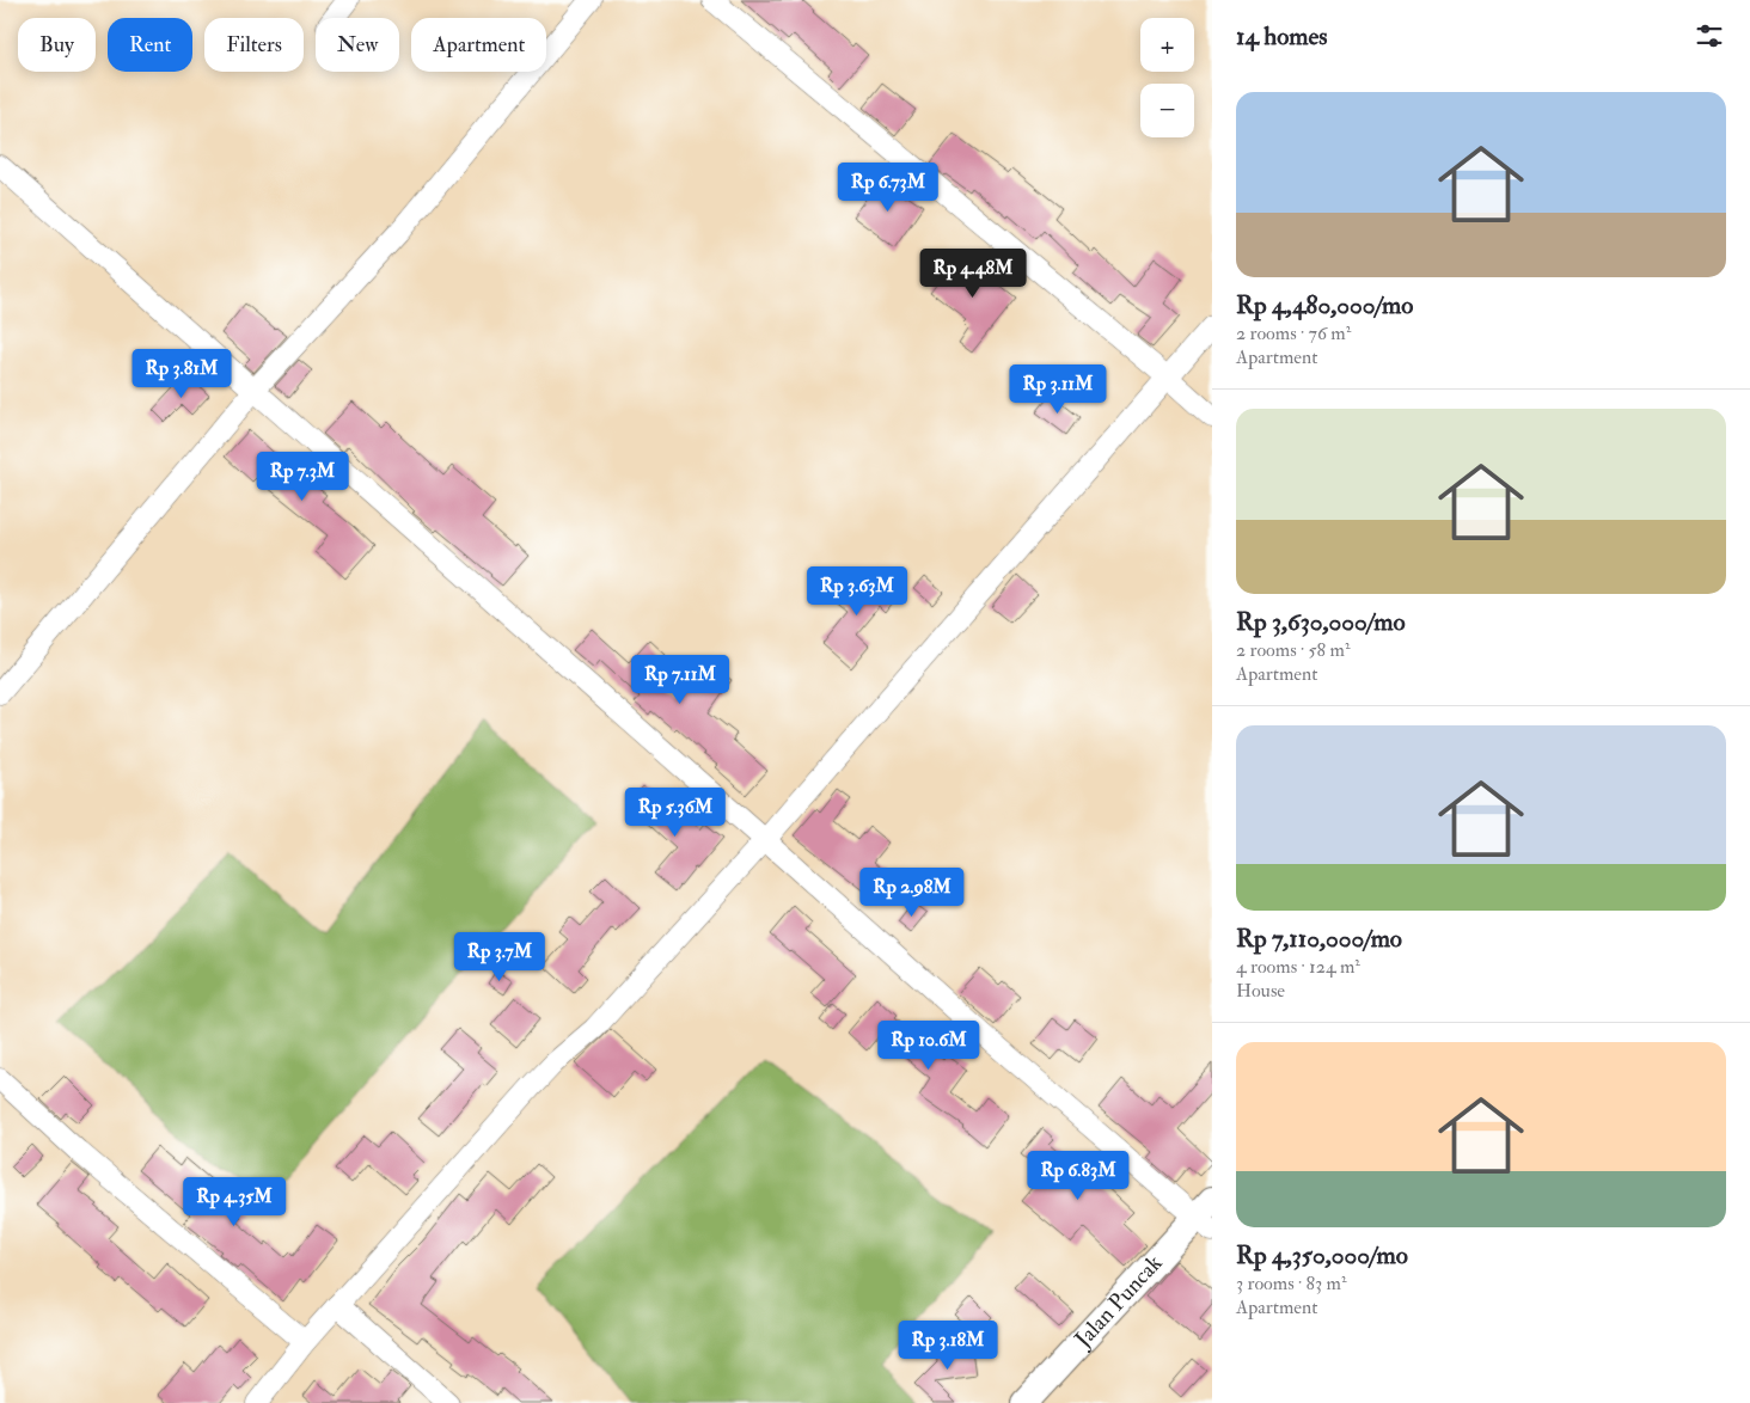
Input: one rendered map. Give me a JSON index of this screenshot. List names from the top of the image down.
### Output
{
  "streets": {
    "street": ["Jalan Puncak"]
  },
  "page": {
    "heading": "14 homes",
    "map_buttons": ["+", "−"],
    "chip": [
      "Buy",
      "Rent",
      "Filters",
      "New",
      "Apartment"
    ],
    "list": [
      {
        "name": "Rp 4,480,000/mo",
        "note": "2 rooms · 76 m² · Apartment"
      },
      {
        "name": "Rp 3,630,000/mo",
        "note": "2 rooms · 58 m² · Apartment"
      },
      {
        "name": "Rp 7,110,000/mo",
        "note": "4 rooms · 124 m² · House"
      },
      {
        "name": "Rp 4,350,000/mo",
        "note": "3 rooms · 83 m² · Apartment"
      }
    ],
    "price": [
      "Rp 6.73M",
      "Rp 4.48M",
      "Rp 3.81M",
      "Rp 3.11M",
      "Rp 7.3M",
      "Rp 3.63M",
      "Rp 7.11M",
      "Rp 5.36M",
      "Rp 2.98M",
      "Rp 3.7M",
      "Rp 10.6M",
      "Rp 6.83M",
      "Rp 4.35M",
      "Rp 3.18M"
    ]
  }
}
